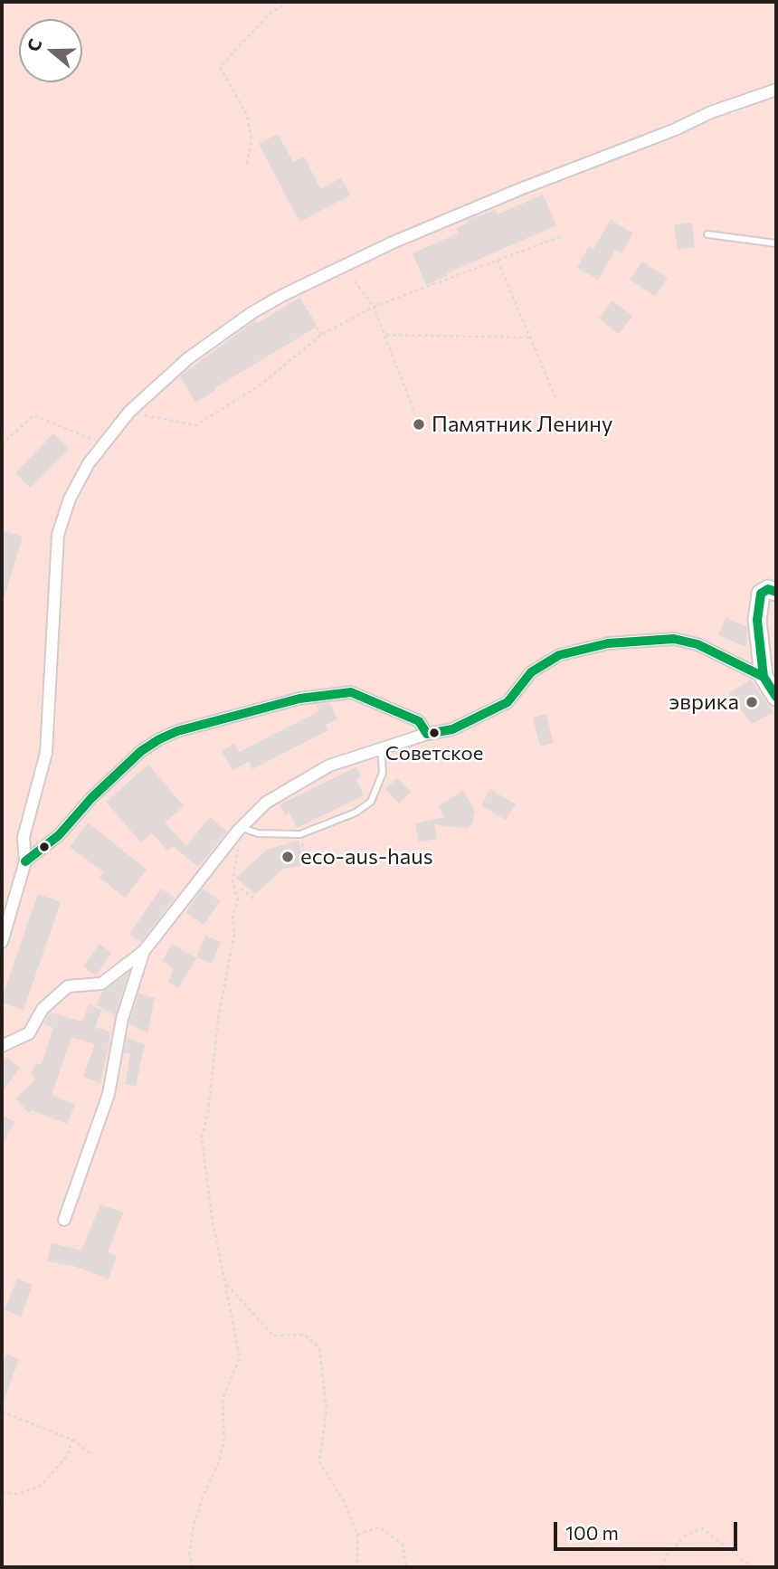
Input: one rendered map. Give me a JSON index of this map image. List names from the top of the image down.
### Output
{
  "places": [
    "Памятник Ленину",
    "эврика",
    "Советское",
    "eco-aus-haus"
  ],
  "scale_bar": "100 m",
  "north": "left"
}
